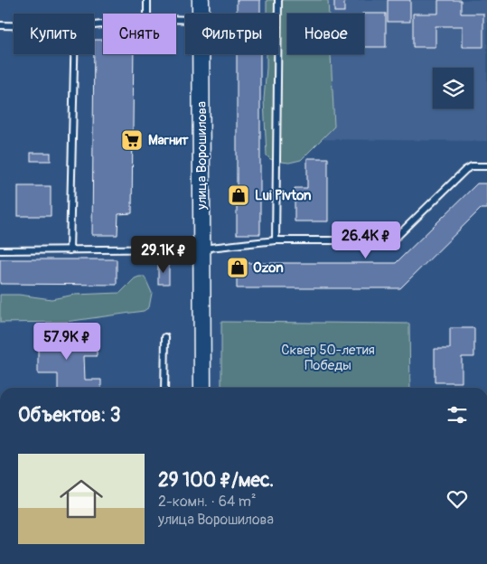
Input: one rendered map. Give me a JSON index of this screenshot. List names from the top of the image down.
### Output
{
  "streets": {
    "main road": ["улица Ворошилова"]
  },
  "parks": ["Сквер 50-летия Победы"],
  "places": {
    "supermarket": ["Магнит"],
    "shop": ["Lui Pivton", "Ozon"]
  },
  "page": {
    "chip": [
      "Купить",
      "Снять",
      "Фильтры",
      "Новое"
    ],
    "price": ["26.4K ₽", "29.1K ₽", "57.9K ₽"],
    "heading": "Объектов: 3",
    "list": [
      {
        "name": "29 100 ₽/мес.",
        "note": "2-комн. · 64 m² · улица Ворошилова"
      }
    ]
  }
}
